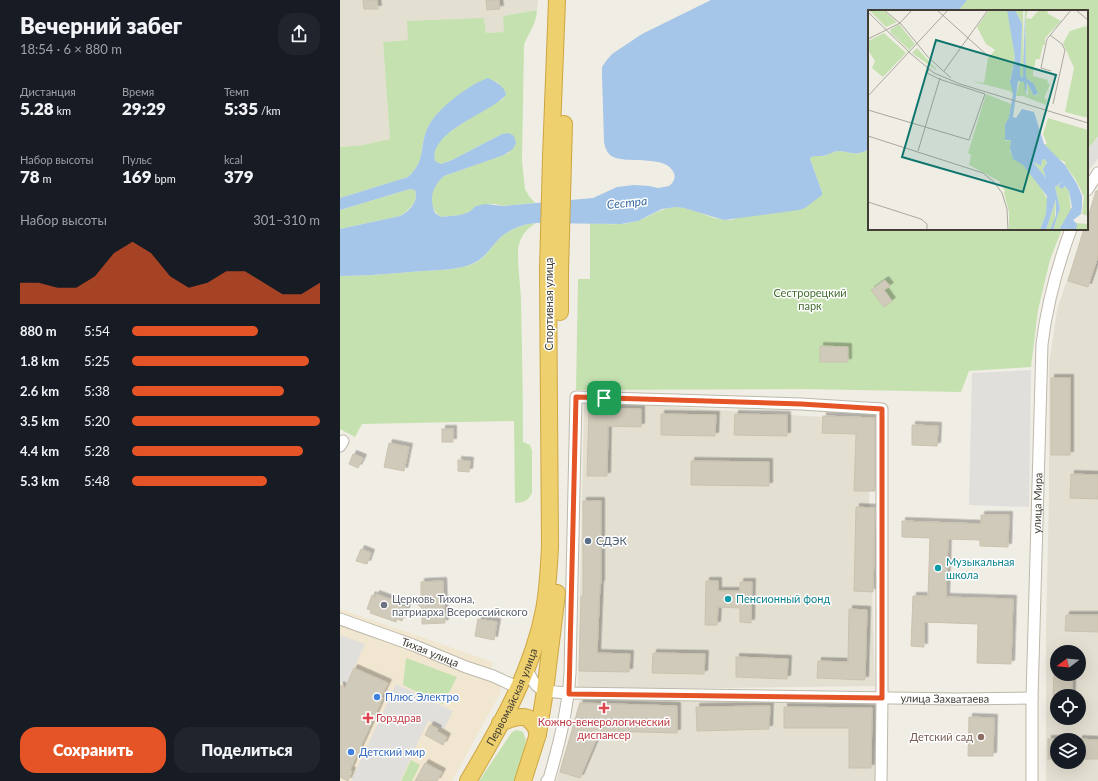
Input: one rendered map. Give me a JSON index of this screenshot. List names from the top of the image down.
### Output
{
  "streets": {
    "highway": ["Спортивная улица", "Первомайская улица"],
    "street": ["улица Мира", "Тихая улица", "улица Захватаева"]
  },
  "crossings": [
    ["Спортивная улица", "Первомайская улица"],
    ["улица Мира", "улица Захватаева"],
    ["Тихая улица", "Первомайская улица"],
    ["Первомайская улица", "улица Захватаева"]
  ],
  "water": ["Сестра"],
  "parks": ["Сестрорецкий парк"],
  "places": {
    "other": [
      "СДЭК",
      "Музыкальная школа",
      "Пенсионный фонд",
      "Церковь Тихона, патриарха Всероссийского",
      "Плюс Электро",
      "Детский сад",
      "Детский мир"
    ],
    "health": ["Кожно-венерологический диспансер", "Горздрав"]
  },
  "north": "left",
  "page": {
    "heading": ["Вечерний забег", "18:54 · 6 × 880 m"],
    "stats": [
      ["Дистанция", "5.28 km"],
      ["Время", "29:29"],
      ["Темп", "5:35 /km"],
      ["Набор высоты", "78 m"],
      ["Пульс", "169 bpm"],
      ["kcal", "379"]
    ],
    "chart": ["Набор высоты", "301–310 m"],
    "list": [
      {
        "name": "880 m",
        "note": "5:54"
      },
      {
        "name": "1.8 km",
        "note": "5:25"
      },
      {
        "name": "2.6 km",
        "note": "5:38"
      },
      {
        "name": "3.5 km",
        "note": "5:20"
      },
      {
        "name": "4.4 km",
        "note": "5:28"
      },
      {
        "name": "5.3 km",
        "note": "5:48"
      }
    ],
    "buttons": ["Сохранить", "Поделиться"]
  }
}
